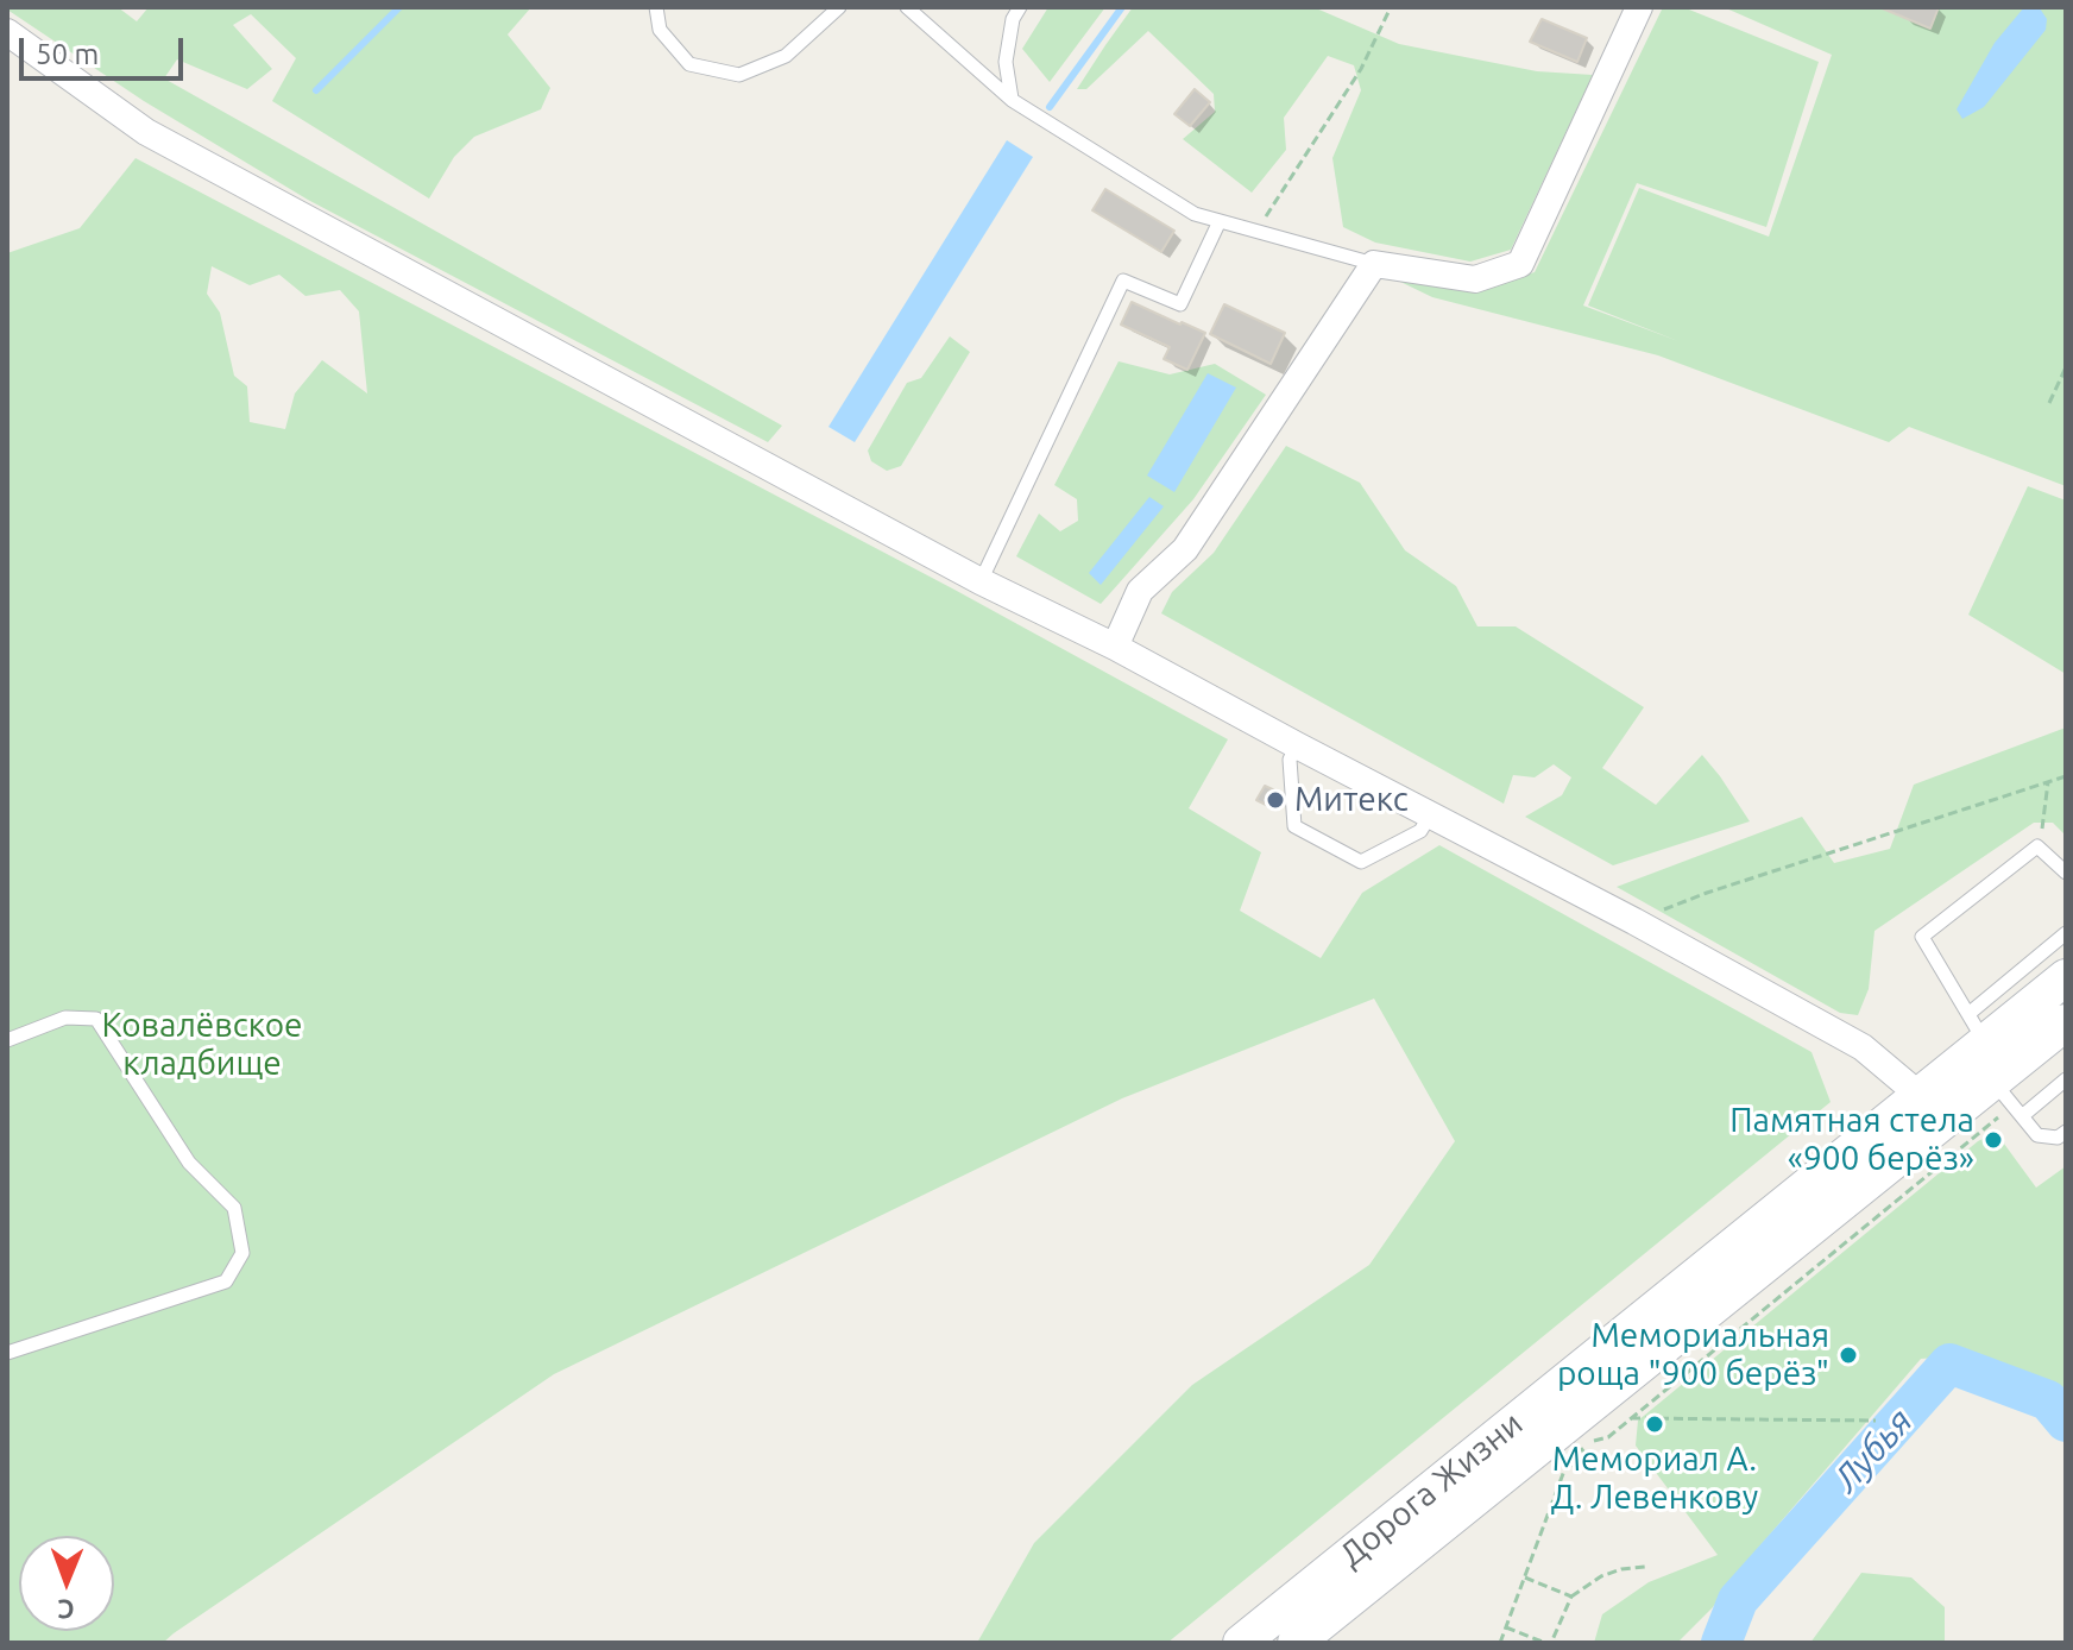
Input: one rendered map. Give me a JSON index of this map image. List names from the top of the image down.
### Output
{
  "streets": {
    "main road": ["Дорога Жизни"]
  },
  "water": ["Лубья"],
  "parks": ["Ковалёвское кладбище"],
  "places": [
    "Митекс",
    "Памятная стела «900 берёз»",
    "Мемориальная роща \"900 берёз\"",
    "Мемориал А. Д. Левенкову"
  ],
  "scale_bar": "50 m",
  "north": "bottom"
}
